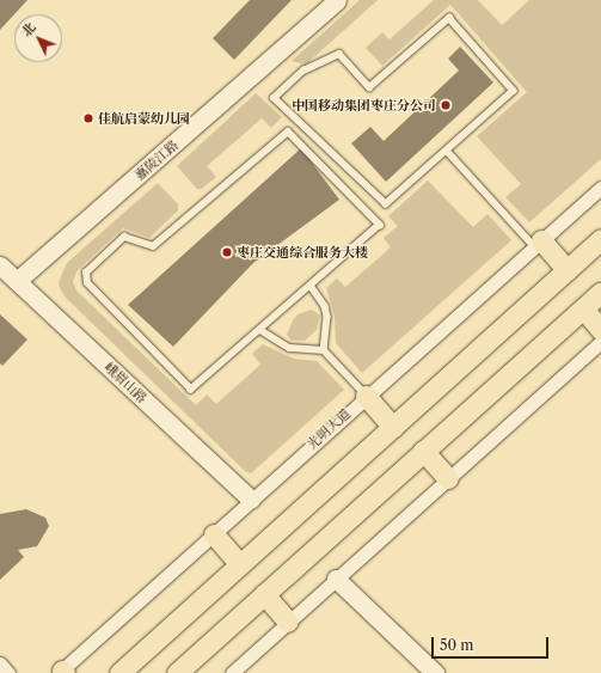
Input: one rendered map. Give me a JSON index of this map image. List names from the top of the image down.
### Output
{
  "streets": {
    "street": ["嘉陵江路", "峨眉山路", "光明大道"]
  },
  "crossings": [
    ["嘉陵江路", "峨眉山路"],
    ["峨眉山路", "光明大道"]
  ],
  "places": ["中国移动集团枣庄分公司", "佳航启蒙幼儿园", "枣庄交通综合服务大楼"],
  "scale_bar": "50 m",
  "north": "top left"
}
